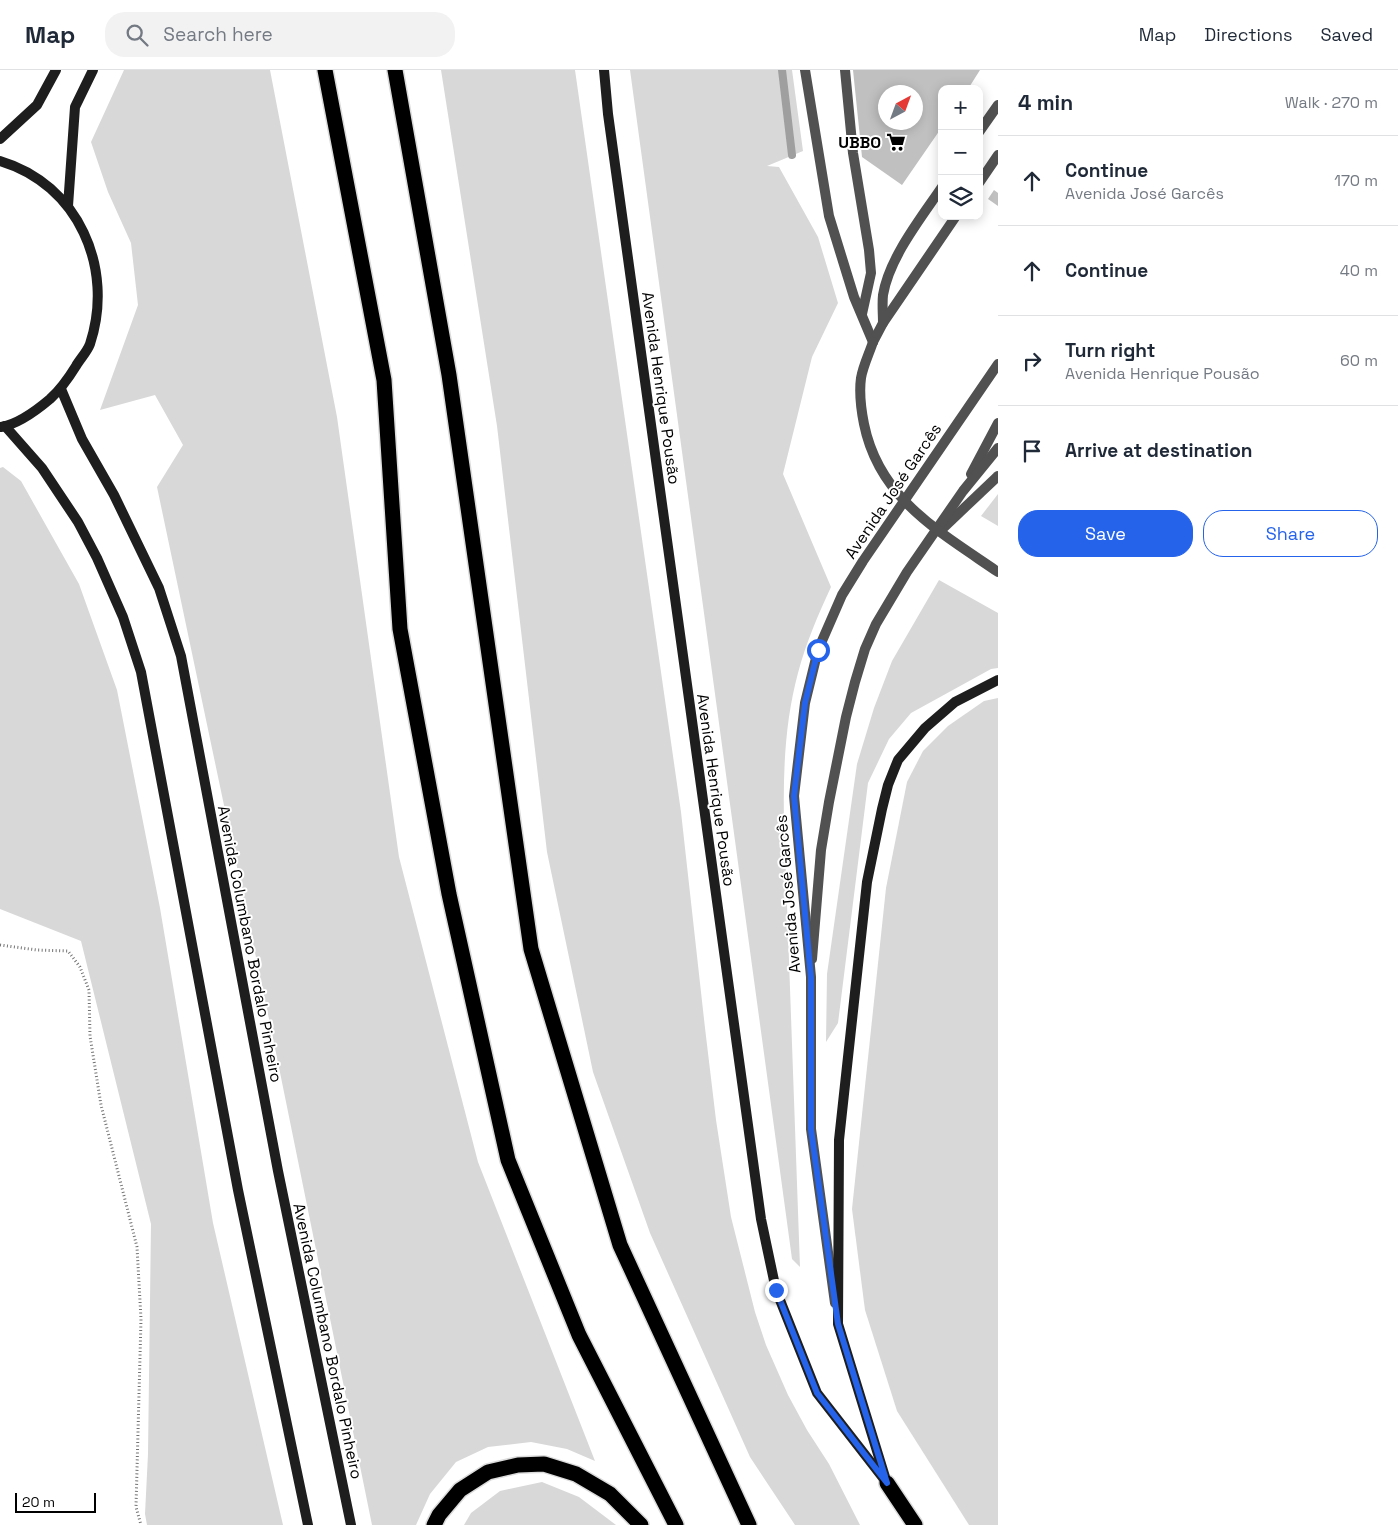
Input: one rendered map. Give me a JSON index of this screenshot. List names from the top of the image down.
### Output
{
  "streets": {
    "main road": ["Avenida Henrique Pousão", "Avenida Columbano Bordalo Pinheiro"],
    "street": ["Avenida José Garcês"]
  },
  "places": {
    "supermarket": ["UBBO"]
  },
  "scale_bar": "20 m",
  "north": "top right",
  "page": {
    "header": "Map",
    "search": "Search here",
    "nav": ["Map", "Directions", "Saved"],
    "heading": ["4 min", "Walk · 270 m"],
    "map_buttons": ["+", "−"],
    "list": [
      ["Continue", "Avenida José Garcês", "170 m"],
      ["Continue", "40 m"],
      ["Turn right", "Avenida Henrique Pousão", "60 m"],
      "Arrive at destination"
    ],
    "buttons": ["Save", "Share"],
    "scale": "20 m"
  }
}
